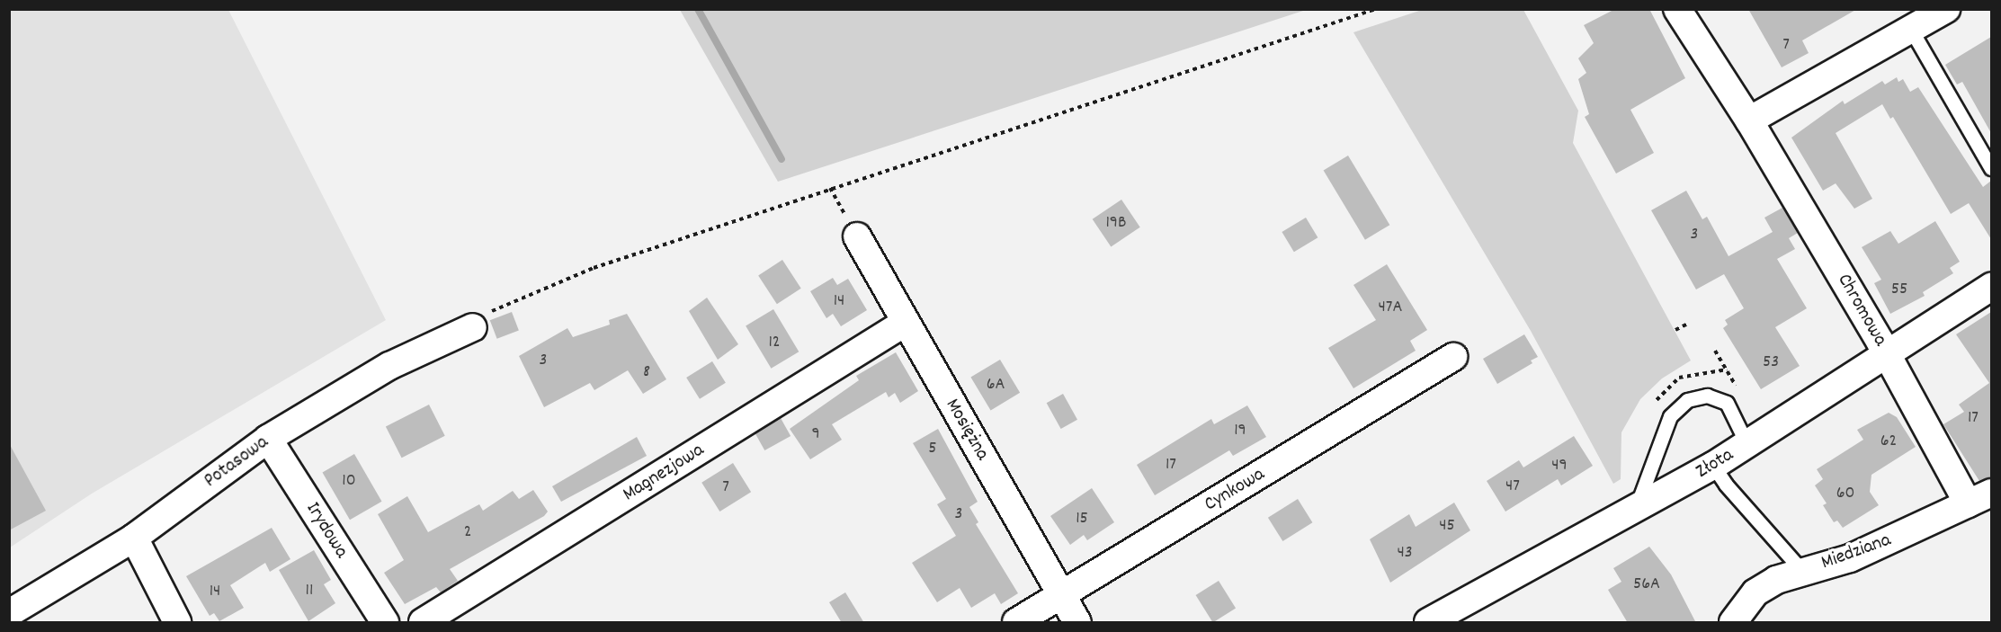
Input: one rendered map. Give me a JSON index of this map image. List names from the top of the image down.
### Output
{
  "streets": {
    "street": [
      "Chromowa",
      "Mosiężna",
      "Potasowa",
      "Złota",
      "Magnezjowa",
      "Cynkowa",
      "Irydowa",
      "Miedziana"
    ]
  },
  "crossings": [
    ["Chromowa", "Złota"],
    ["Chromowa", "Miedziana"],
    ["Mosiężna", "Magnezjowa"],
    ["Mosiężna", "Cynkowa"],
    ["Potasowa", "Irydowa"]
  ],
  "house_numbers": [
    "7",
    "19B",
    "3",
    "55",
    "14",
    "47A",
    "12",
    "3",
    "53",
    "8",
    "6A",
    "17",
    "19",
    "9",
    "62",
    "5",
    "17",
    "49",
    "10",
    "47",
    "7",
    "60",
    "3",
    "15",
    "45",
    "2",
    "43",
    "56A",
    "11",
    "14"
  ]
}
